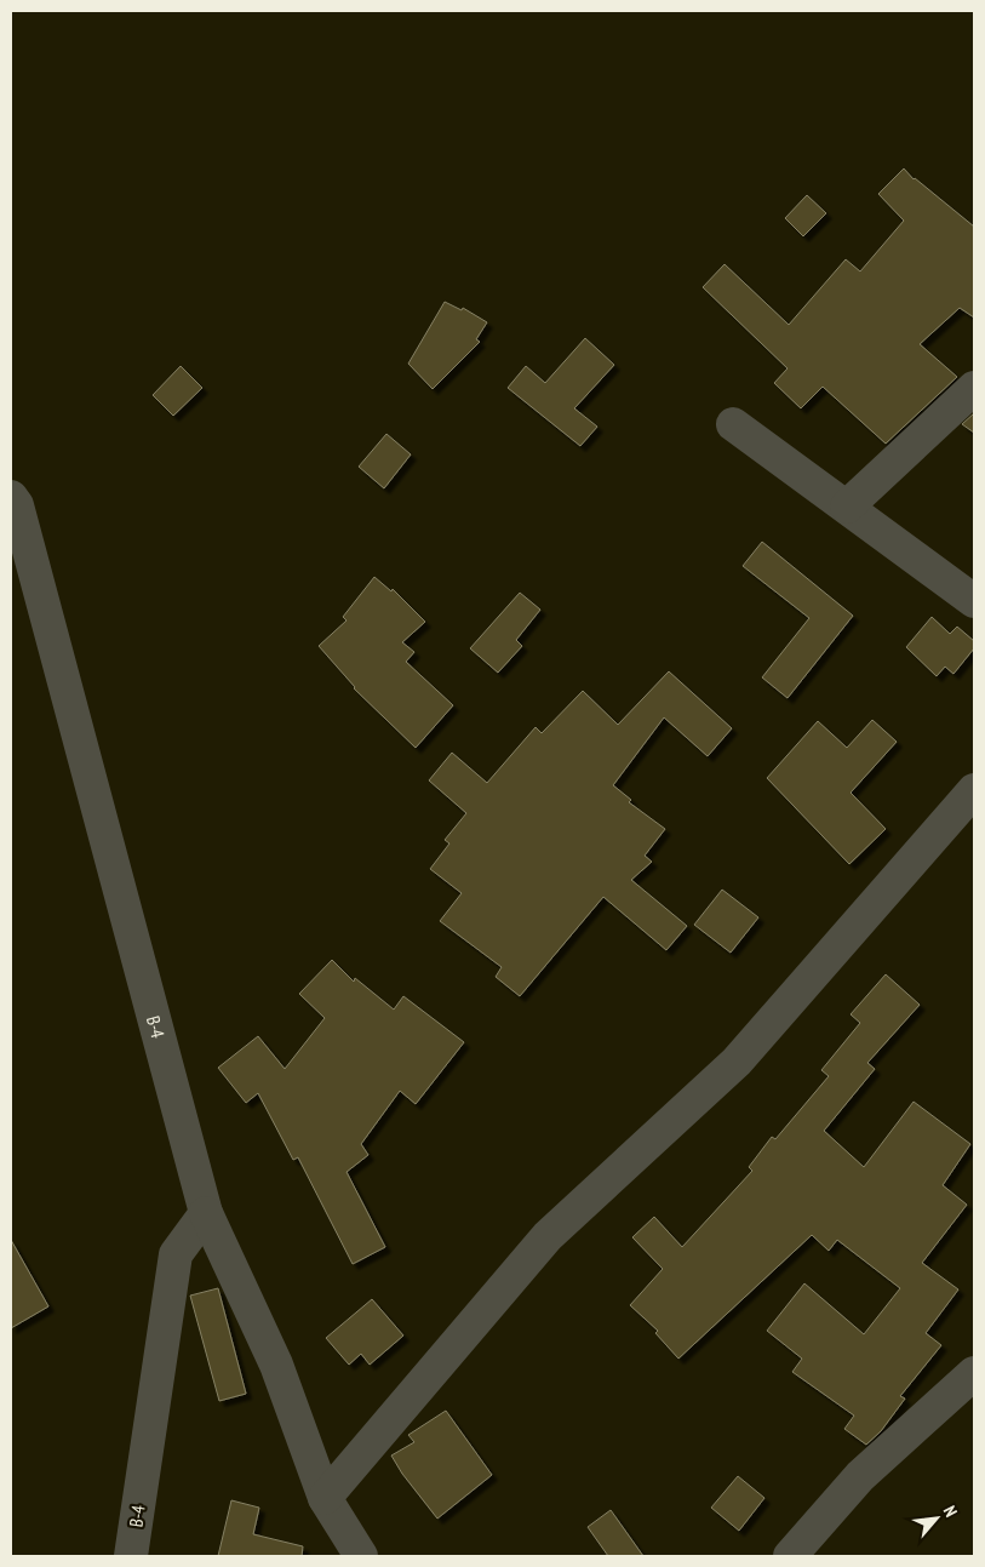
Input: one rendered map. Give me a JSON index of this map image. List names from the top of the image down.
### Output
{
  "streets": {
    "street": ["B-4"]
  },
  "north": "top right"
}
